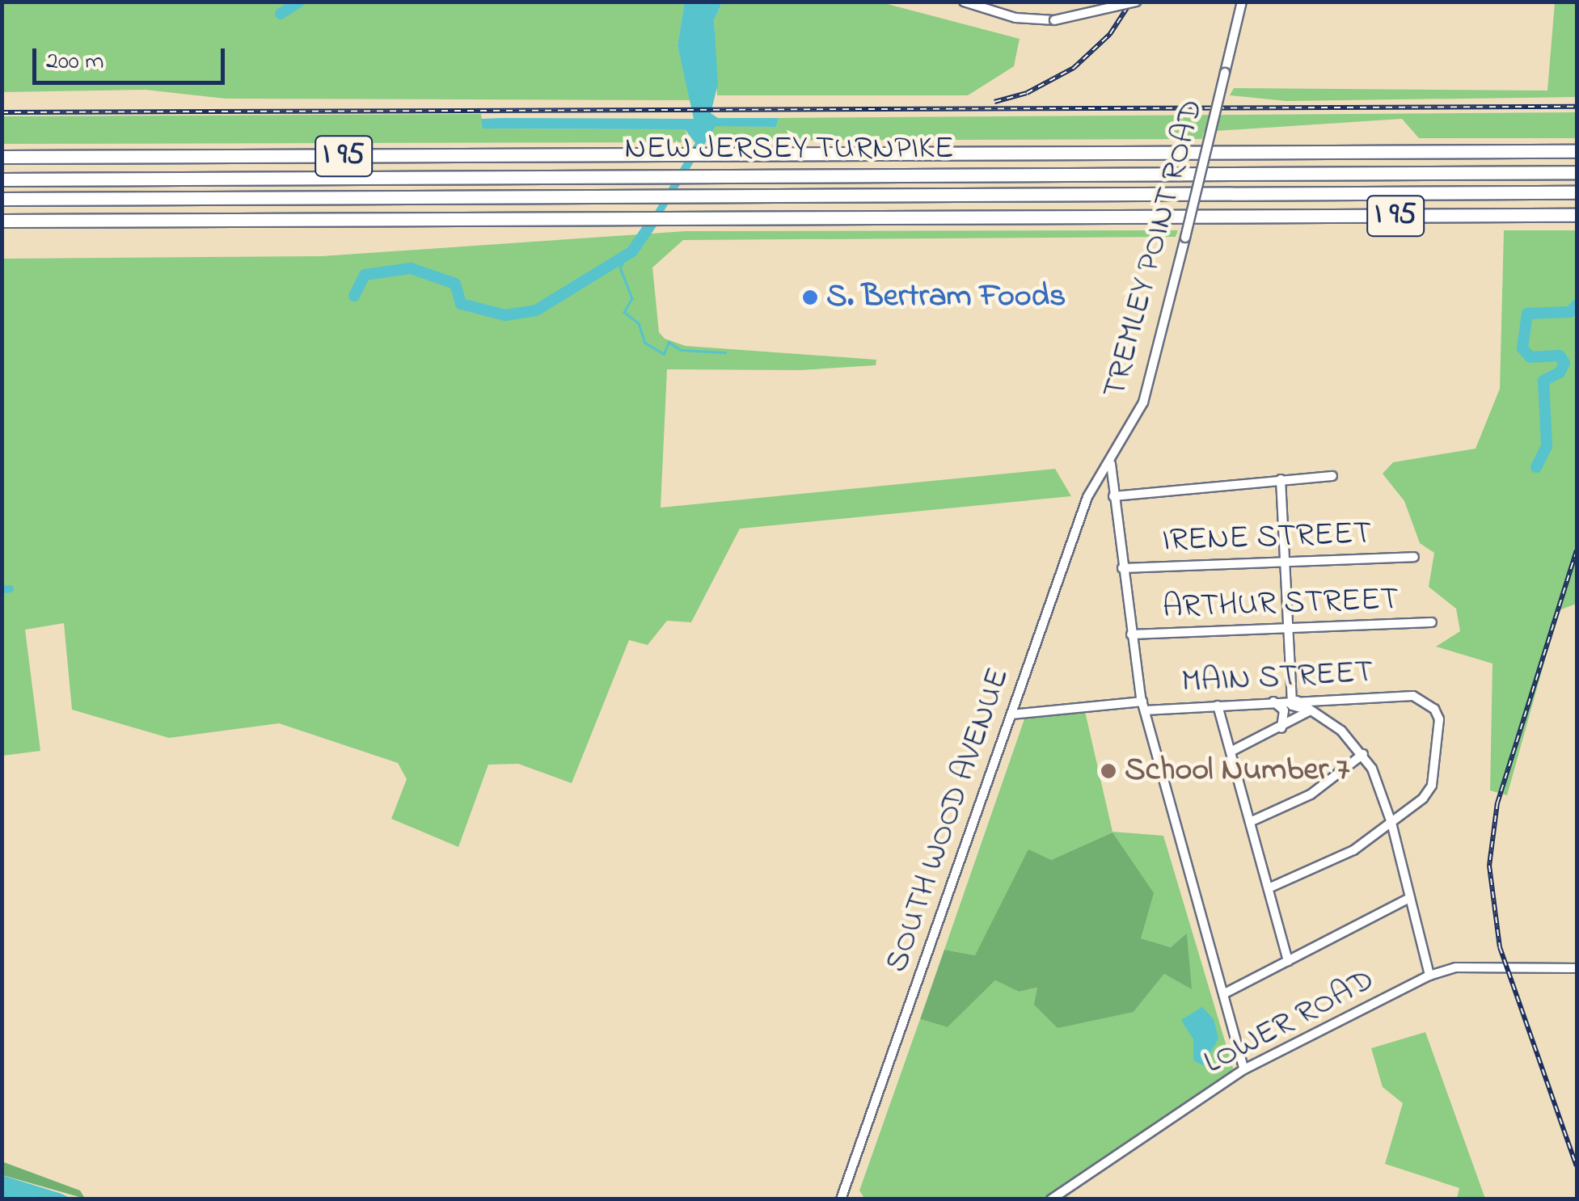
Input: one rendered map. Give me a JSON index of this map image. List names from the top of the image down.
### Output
{
  "streets": {
    "highway": ["NEW JERSEY TURNPIKE", "I 95"],
    "street": [
      "TREMLEY POINT ROAD",
      "IRENE STREET",
      "ARTHUR STREET",
      "MAIN STREET",
      "SOUTH WOOD AVENUE",
      "LOWER ROAD"
    ]
  },
  "crossings": [
    ["TREMLEY POINT ROAD", "SOUTH WOOD AVENUE"],
    ["MAIN STREET", "SOUTH WOOD AVENUE"]
  ],
  "places": ["S. Bertram Foods", "School Number 7"],
  "scale_bar": "200 m"
}
